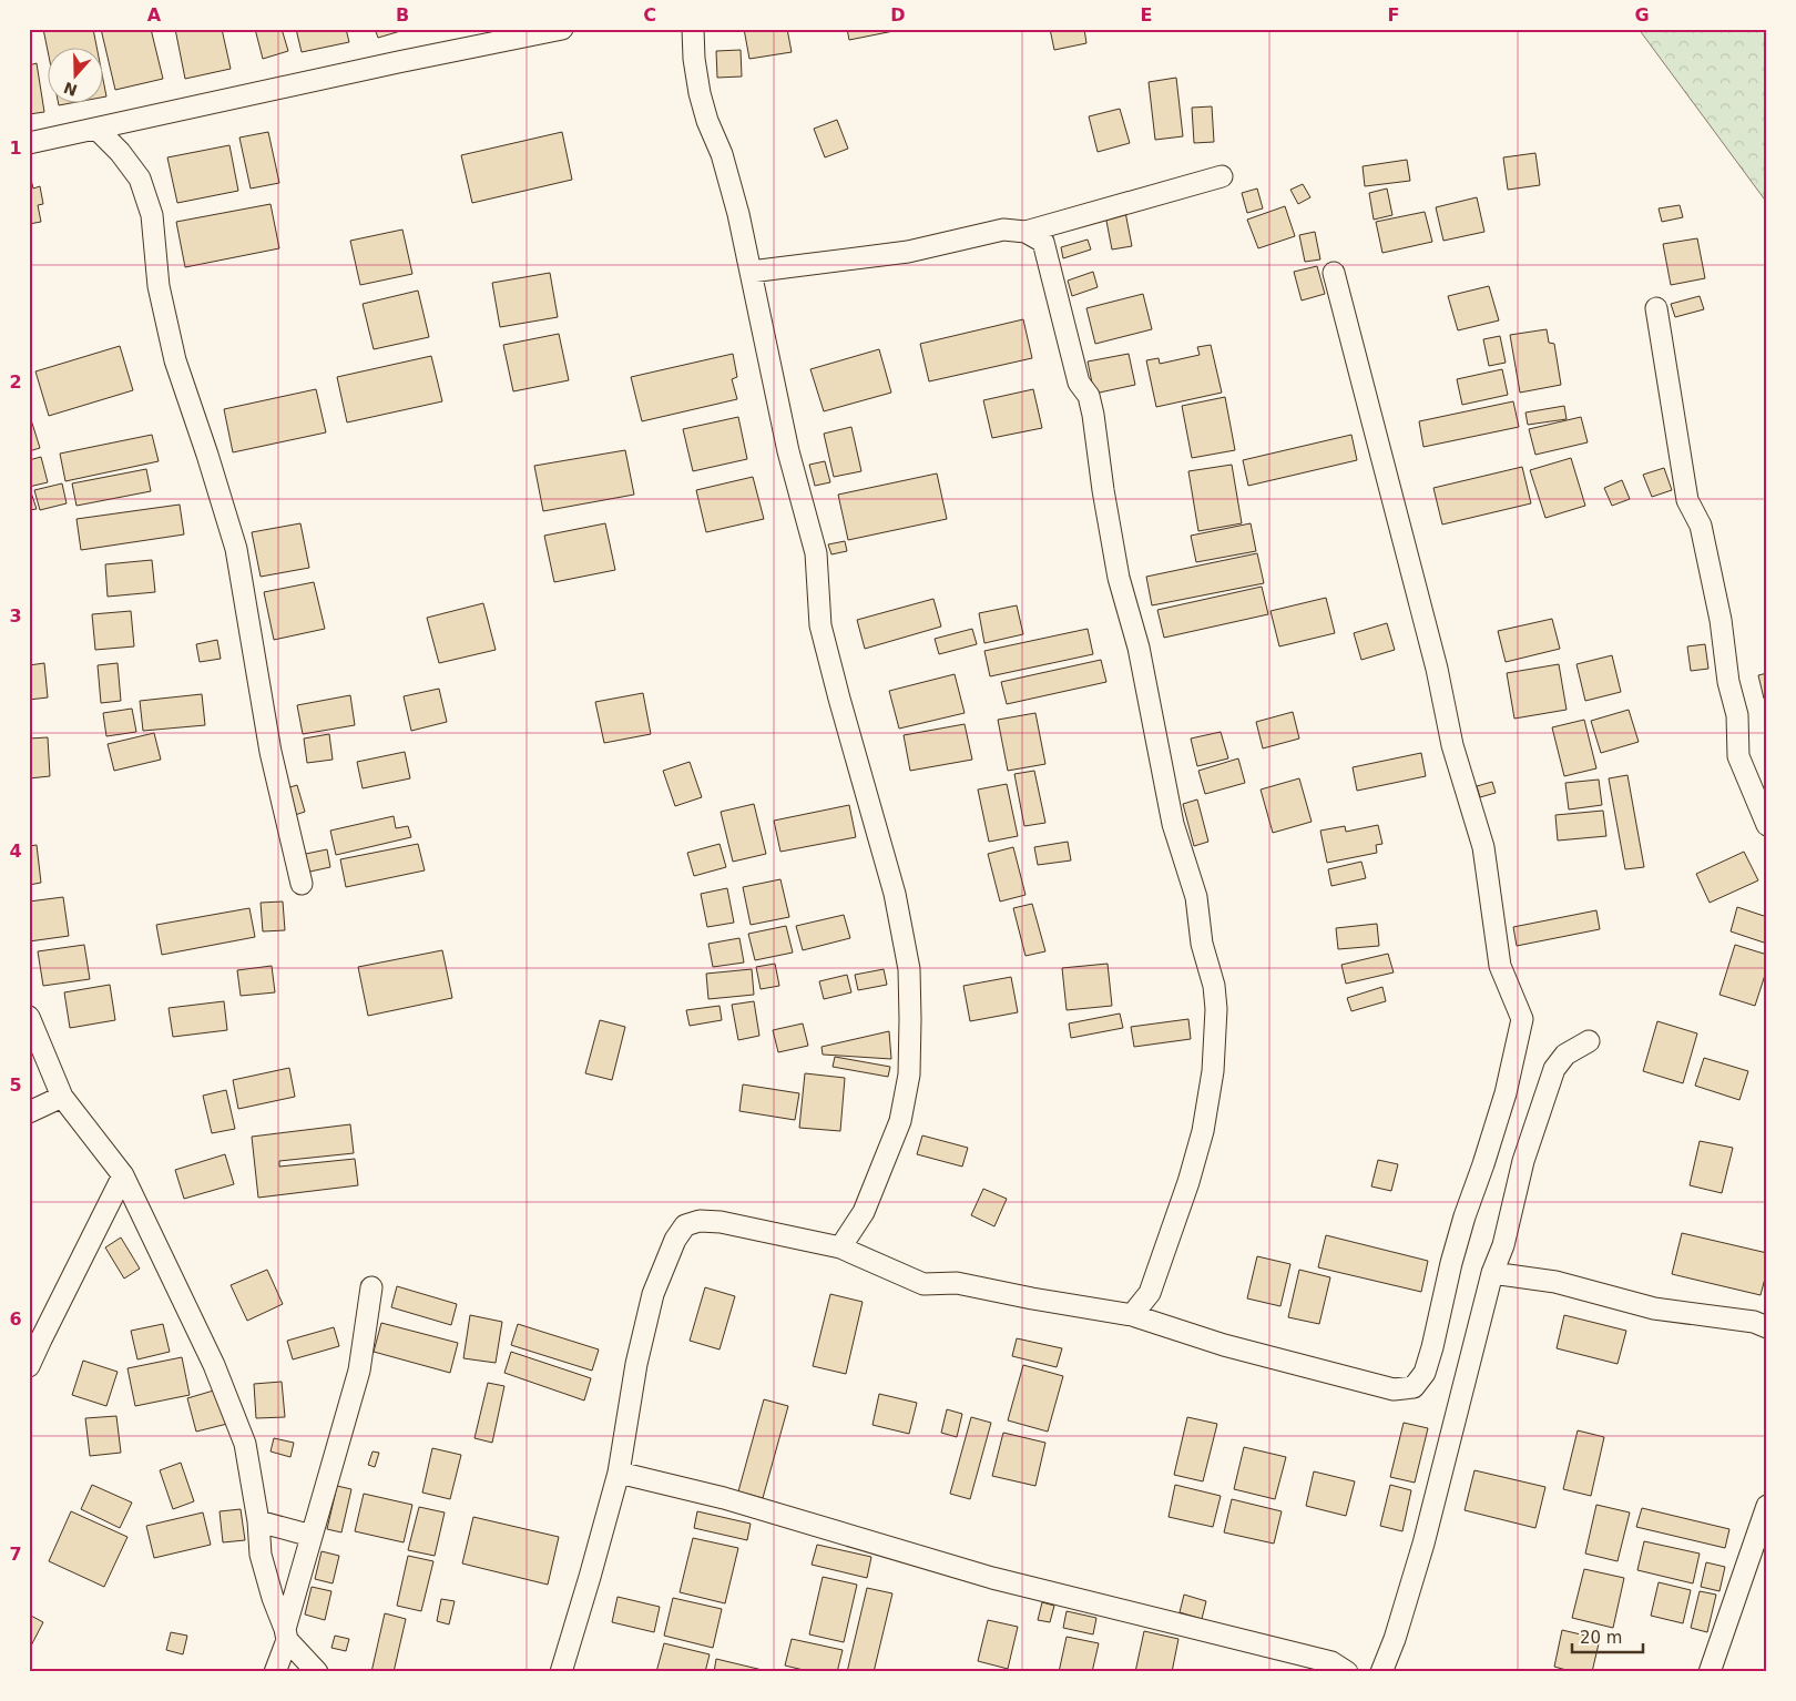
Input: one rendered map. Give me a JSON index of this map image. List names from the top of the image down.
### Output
{
  "scale_bar": "20 m",
  "north": "bottom",
  "grid": {
    "columns": [
      "A",
      "B",
      "C",
      "D",
      "E",
      "F",
      "G"
    ],
    "rows": [
      "1",
      "2",
      "3",
      "4",
      "5",
      "6",
      "7"
    ]
  }
}
